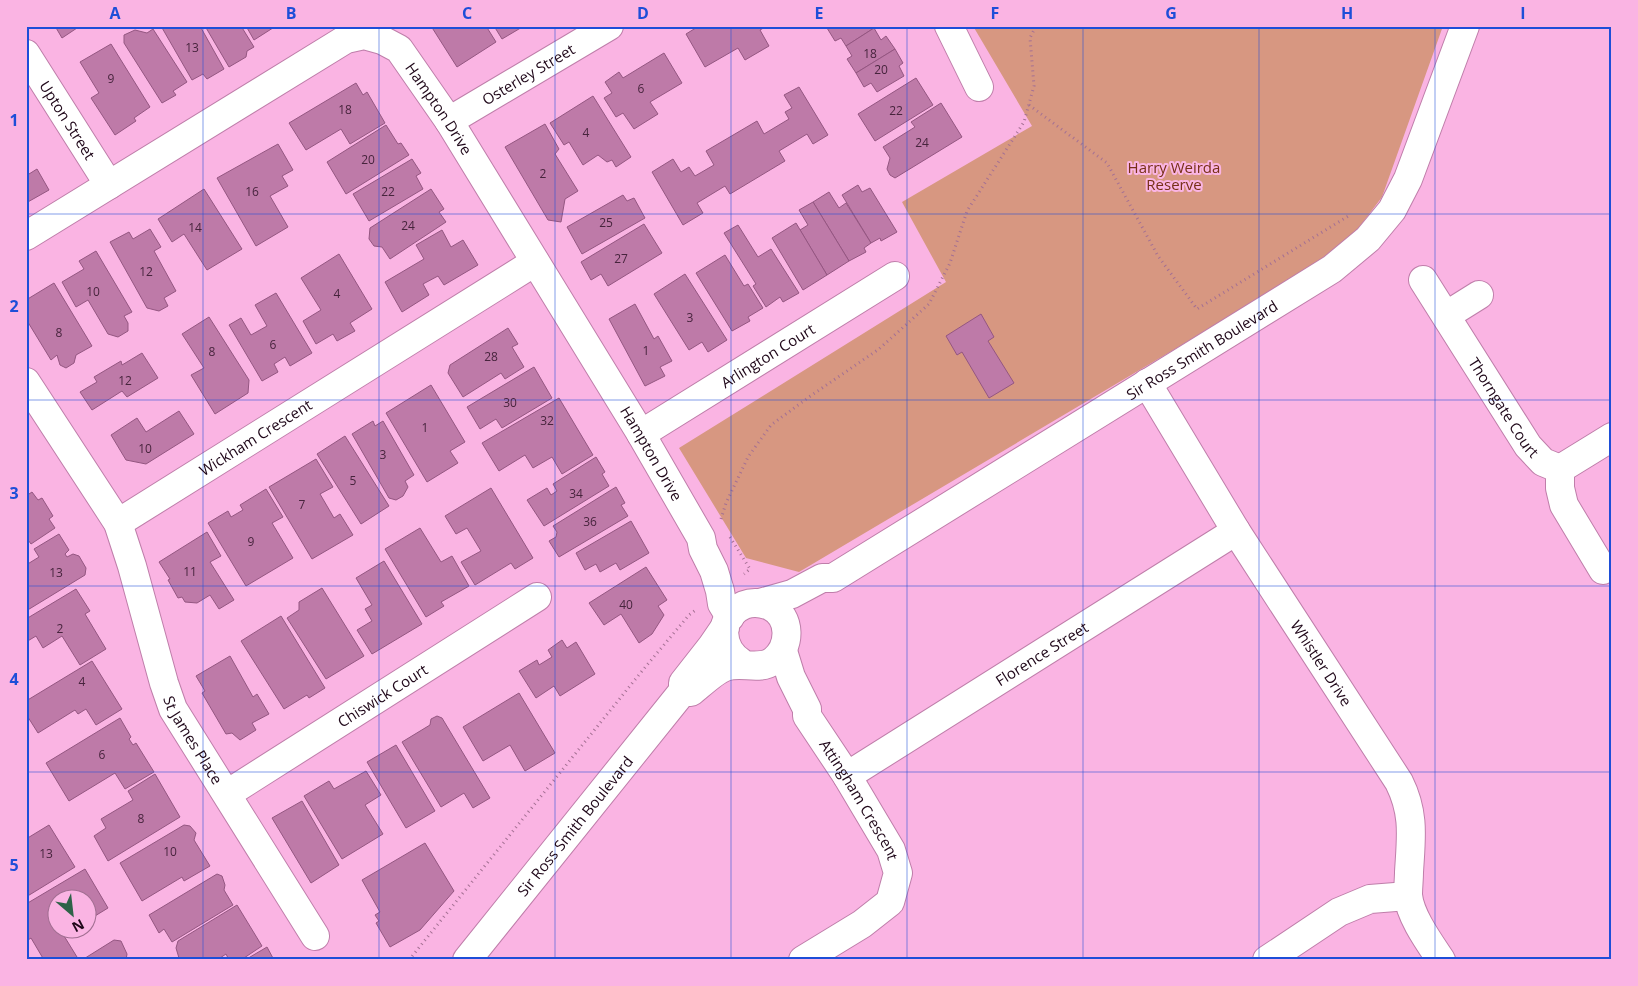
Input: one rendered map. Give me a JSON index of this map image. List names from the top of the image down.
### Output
{
  "streets": {
    "street": [
      "Osterley Street",
      "Hampton Drive",
      "Upton Street",
      "Sir Ross Smith Boulevard",
      "Arlington Court",
      "Thorngate Court",
      "Wickham Crescent",
      "Florence Street",
      "Whistler Drive",
      "Chiswick Court",
      "St James Place",
      "Attingham Crescent"
    ]
  },
  "crossings": [
    ["Osterley Street", "Hampton Drive"],
    ["Hampton Drive", "Upton Street"],
    ["Hampton Drive", "Sir Ross Smith Boulevard"],
    ["Hampton Drive", "Arlington Court"],
    ["Hampton Drive", "Wickham Crescent"],
    ["Hampton Drive", "Attingham Crescent"],
    ["Sir Ross Smith Boulevard", "Whistler Drive"],
    ["Sir Ross Smith Boulevard", "Attingham Crescent"],
    ["Wickham Crescent", "St James Place"],
    ["Florence Street", "Whistler Drive"],
    ["Florence Street", "Attingham Crescent"],
    ["Chiswick Court", "St James Place"]
  ],
  "parks": ["Harry Weirda Reserve"],
  "house_numbers": [
    "13",
    "18",
    "20",
    "9",
    "6",
    "18",
    "22",
    "4",
    "24",
    "20",
    "2",
    "16",
    "22",
    "25",
    "24",
    "14",
    "27",
    "12",
    "10",
    "4",
    "3",
    "8",
    "6",
    "1",
    "8",
    "28",
    "12",
    "30",
    "32",
    "1",
    "10",
    "3",
    "5",
    "34",
    "7",
    "36",
    "9",
    "11",
    "13",
    "40",
    "2",
    "4",
    "6",
    "8",
    "10",
    "13"
  ],
  "north": "bottom right",
  "grid": {
    "columns": [
      "A",
      "B",
      "C",
      "D",
      "E",
      "F",
      "G",
      "H",
      "I"
    ],
    "rows": [
      "1",
      "2",
      "3",
      "4",
      "5"
    ]
  }
}
